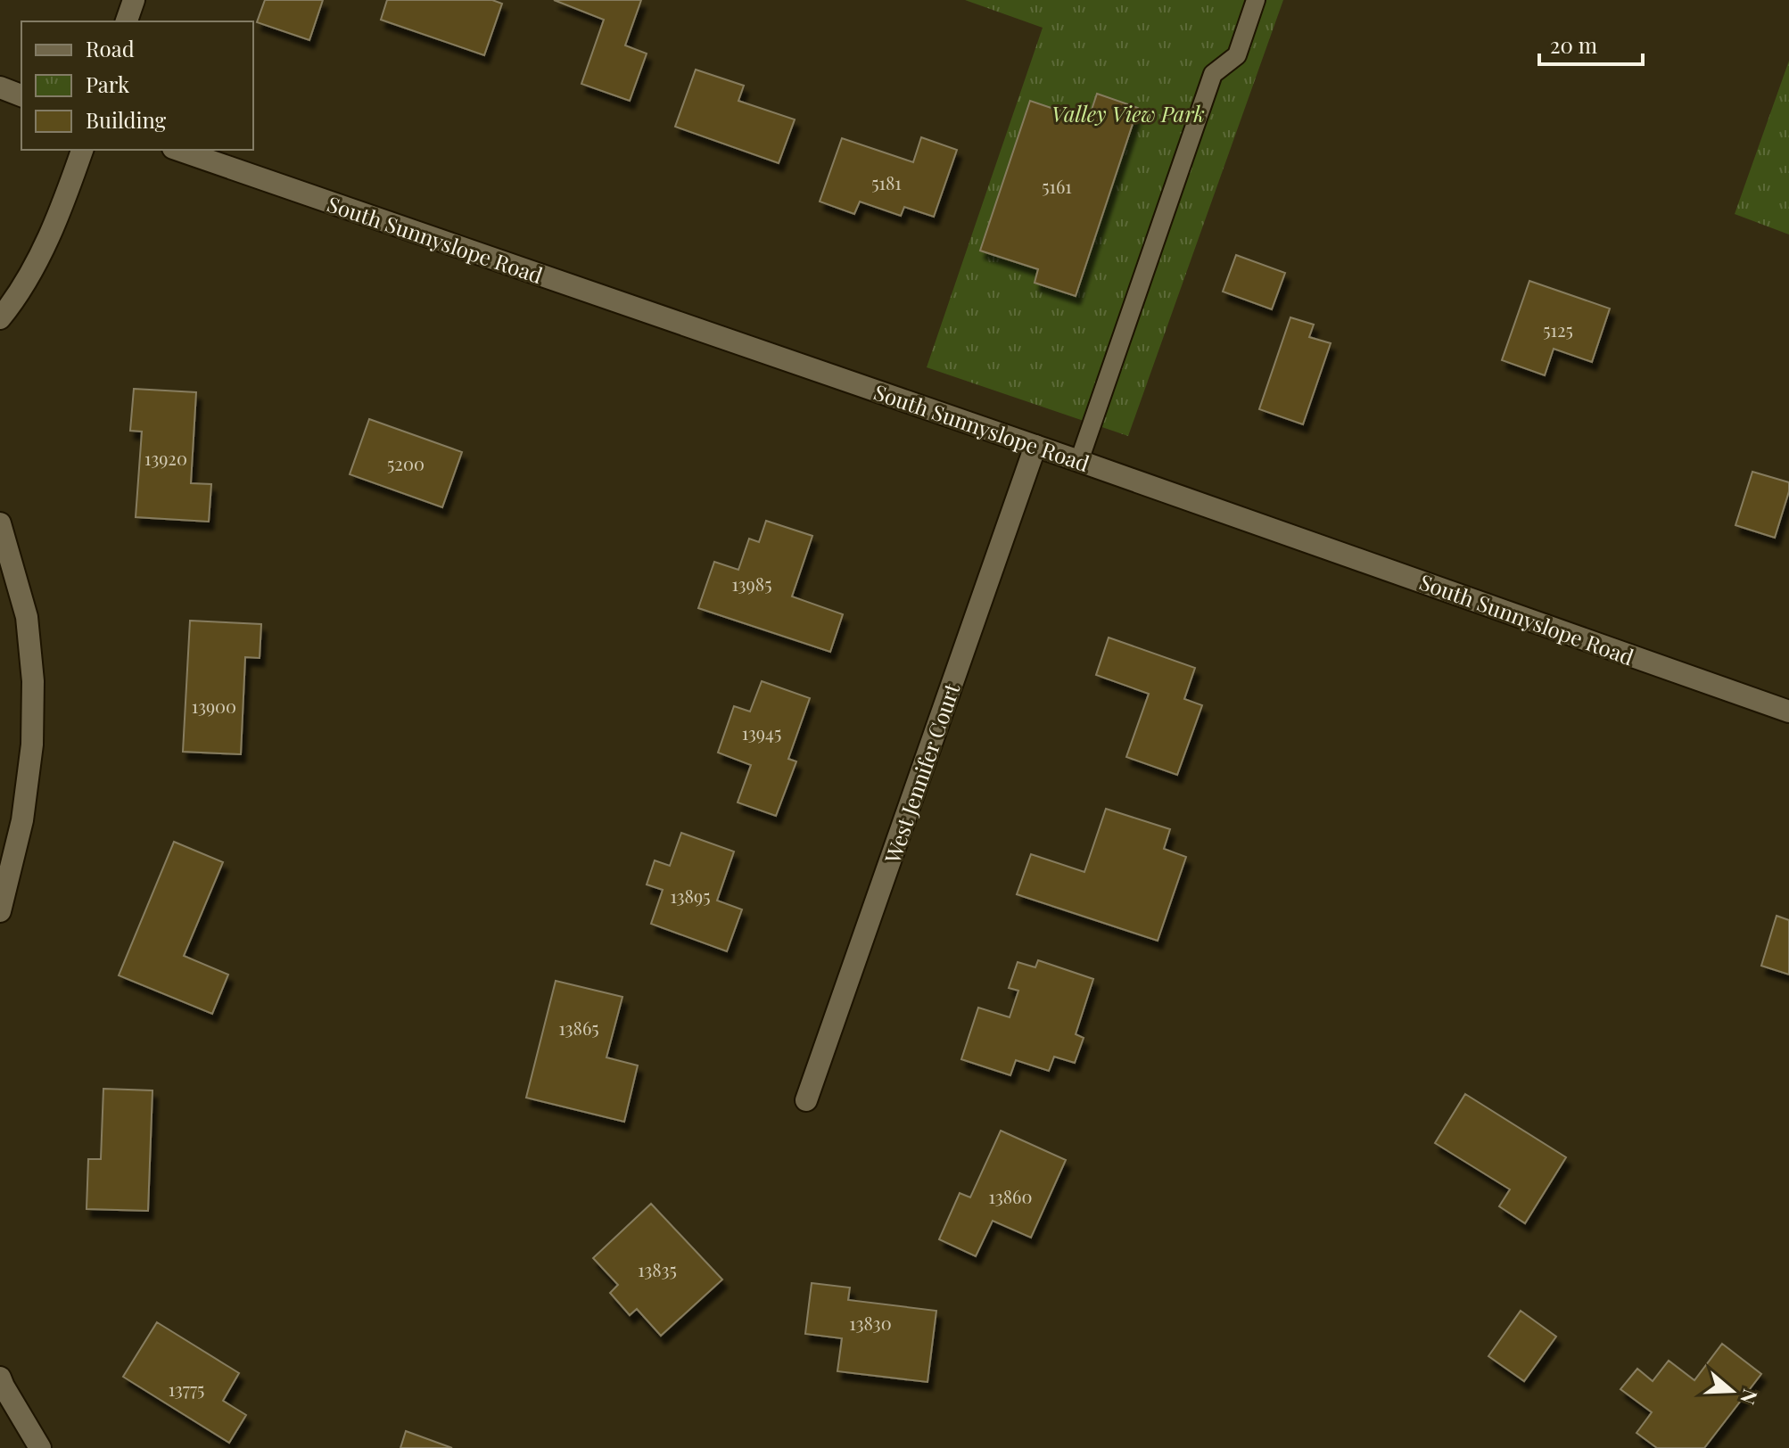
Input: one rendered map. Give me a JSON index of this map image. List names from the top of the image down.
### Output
{
  "streets": {
    "street": ["South Sunnyslope Road", "West Jennifer Court"]
  },
  "crossings": [
    ["South Sunnyslope Road", "West Jennifer Court"]
  ],
  "parks": ["Valley View Park"],
  "house_numbers": [
    "5181",
    "5161",
    "5125",
    "13920",
    "5200",
    "13985",
    "13900",
    "13945",
    "13895",
    "13865",
    "13860",
    "13835",
    "13830",
    "13775"
  ],
  "legend": ["Road", "Park", "Building"],
  "scale_bar": "20 m",
  "north": "right"
}
